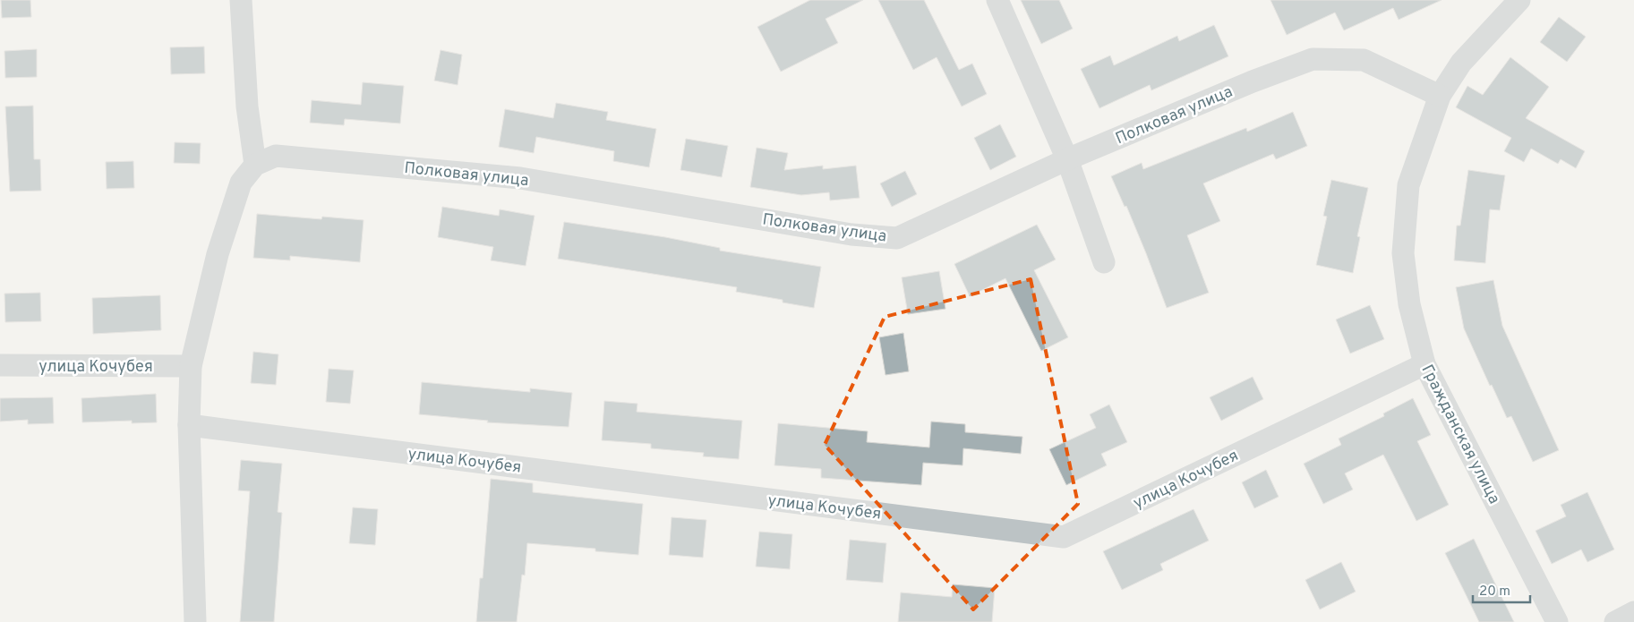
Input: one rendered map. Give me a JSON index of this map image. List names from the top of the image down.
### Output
{
  "streets": {
    "street": ["Полковая улица", "улица Кочубея", "Гражданская улица"]
  },
  "crossings": [
    ["Полковая улица", "Гражданская улица"],
    ["улица Кочубея", "Гражданская улица"]
  ],
  "scale_bar": "20 m"
}
